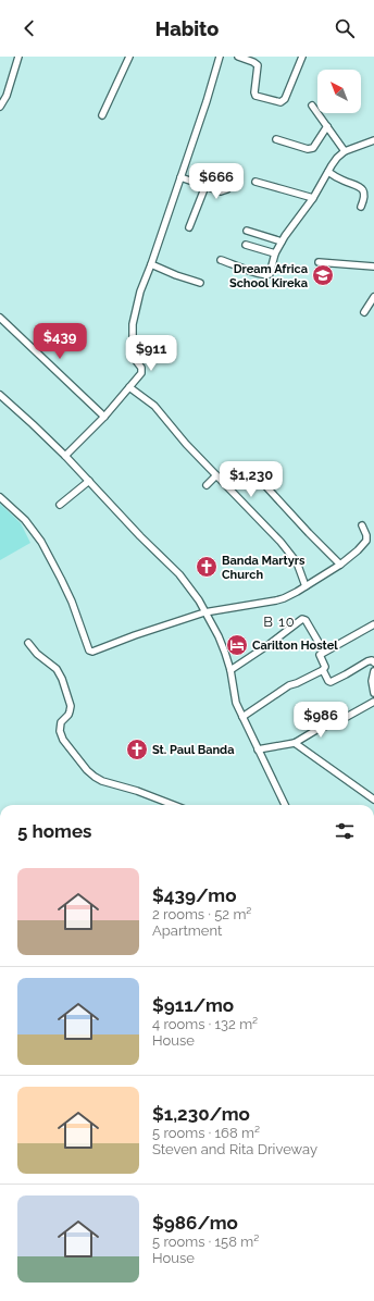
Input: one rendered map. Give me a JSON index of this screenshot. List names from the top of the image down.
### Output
{
  "districts": ["B 10"],
  "places": {
    "school or university": ["Dream Africa School Kireka"],
    "church": ["Banda Martyrs Church", "St. Paul Banda"],
    "hotel": ["Carilton Hostel"]
  },
  "north": "top left",
  "page": {
    "header": "Habito",
    "price": [
      "$666",
      "$439",
      "$911",
      "$1,230",
      "$986"
    ],
    "heading": "5 homes",
    "list": [
      {
        "name": "$439/mo",
        "note": "2 rooms · 52 m² · Apartment"
      },
      {
        "name": "$911/mo",
        "note": "4 rooms · 132 m² · House"
      },
      {
        "name": "$1,230/mo",
        "note": "5 rooms · 168 m² · Steven and Rita Driveway"
      },
      {
        "name": "$986/mo",
        "note": "5 rooms · 158 m² · House"
      }
    ]
  }
}
